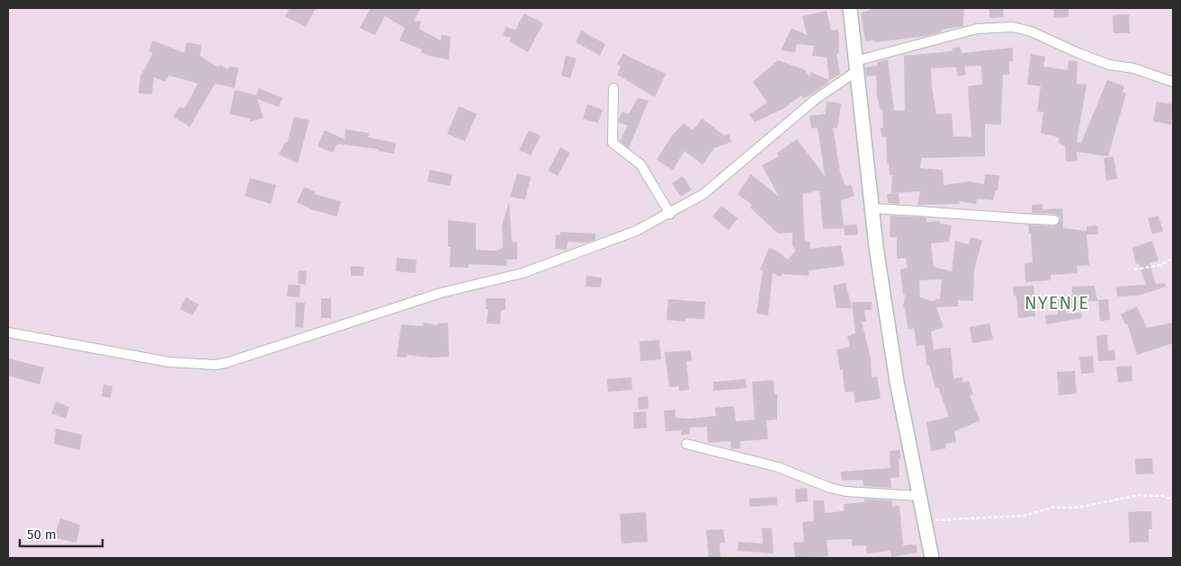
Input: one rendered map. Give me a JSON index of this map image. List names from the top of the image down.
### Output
{
  "districts": ["NYENJE"],
  "scale_bar": "50 m"
}
